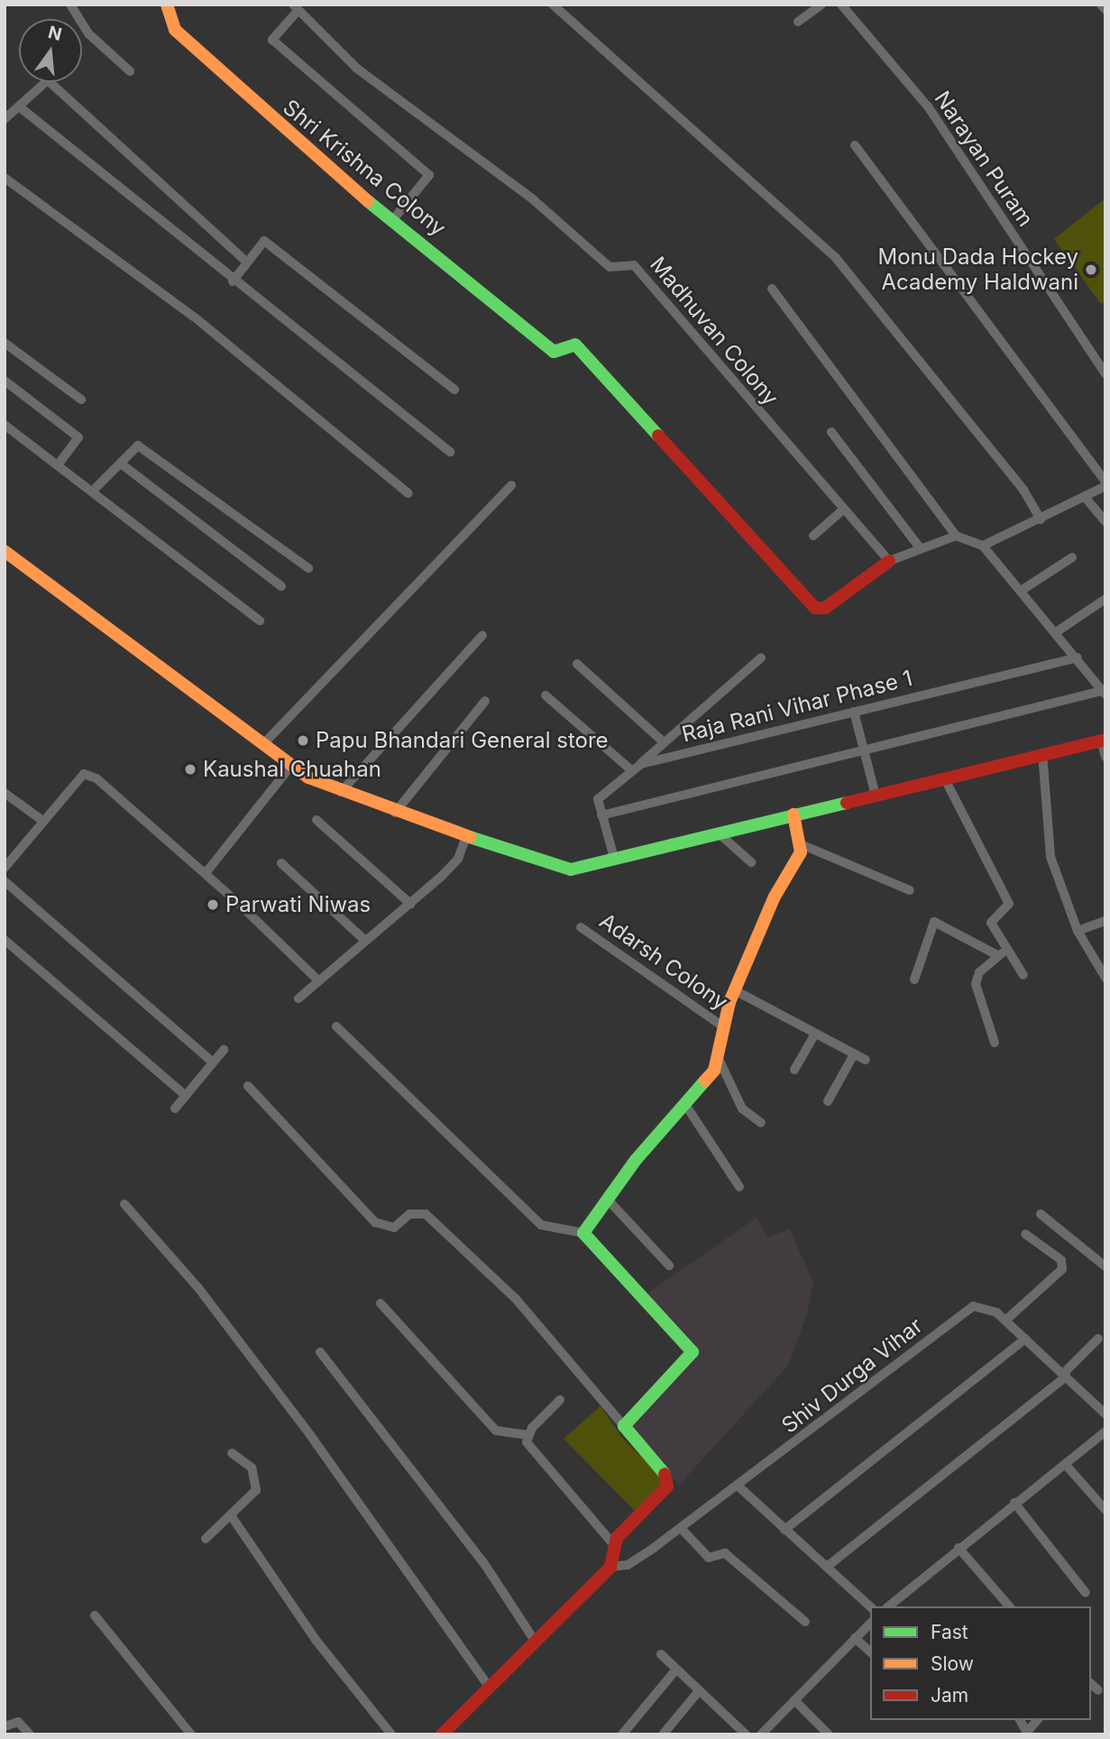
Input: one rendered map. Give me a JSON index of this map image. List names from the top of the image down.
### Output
{
  "streets": {
    "street": [
      "Narayan Puram",
      "Shri Krishna Colony",
      "Madhuvan Colony",
      "Raja Rani Vihar Phase 1",
      "Adarsh Colony",
      "Shiv Durga Vihar"
    ]
  },
  "crossings": [
    ["Shri Krishna Colony", "Madhuvan Colony"]
  ],
  "places": [
    "Monu Dada Hockey Academy Haldwani",
    "Papu Bhandari General store",
    "Kaushal Chuahan",
    "Parwati Niwas"
  ],
  "legend": ["Fast", "Slow", "Jam"],
  "north": "top"
}
